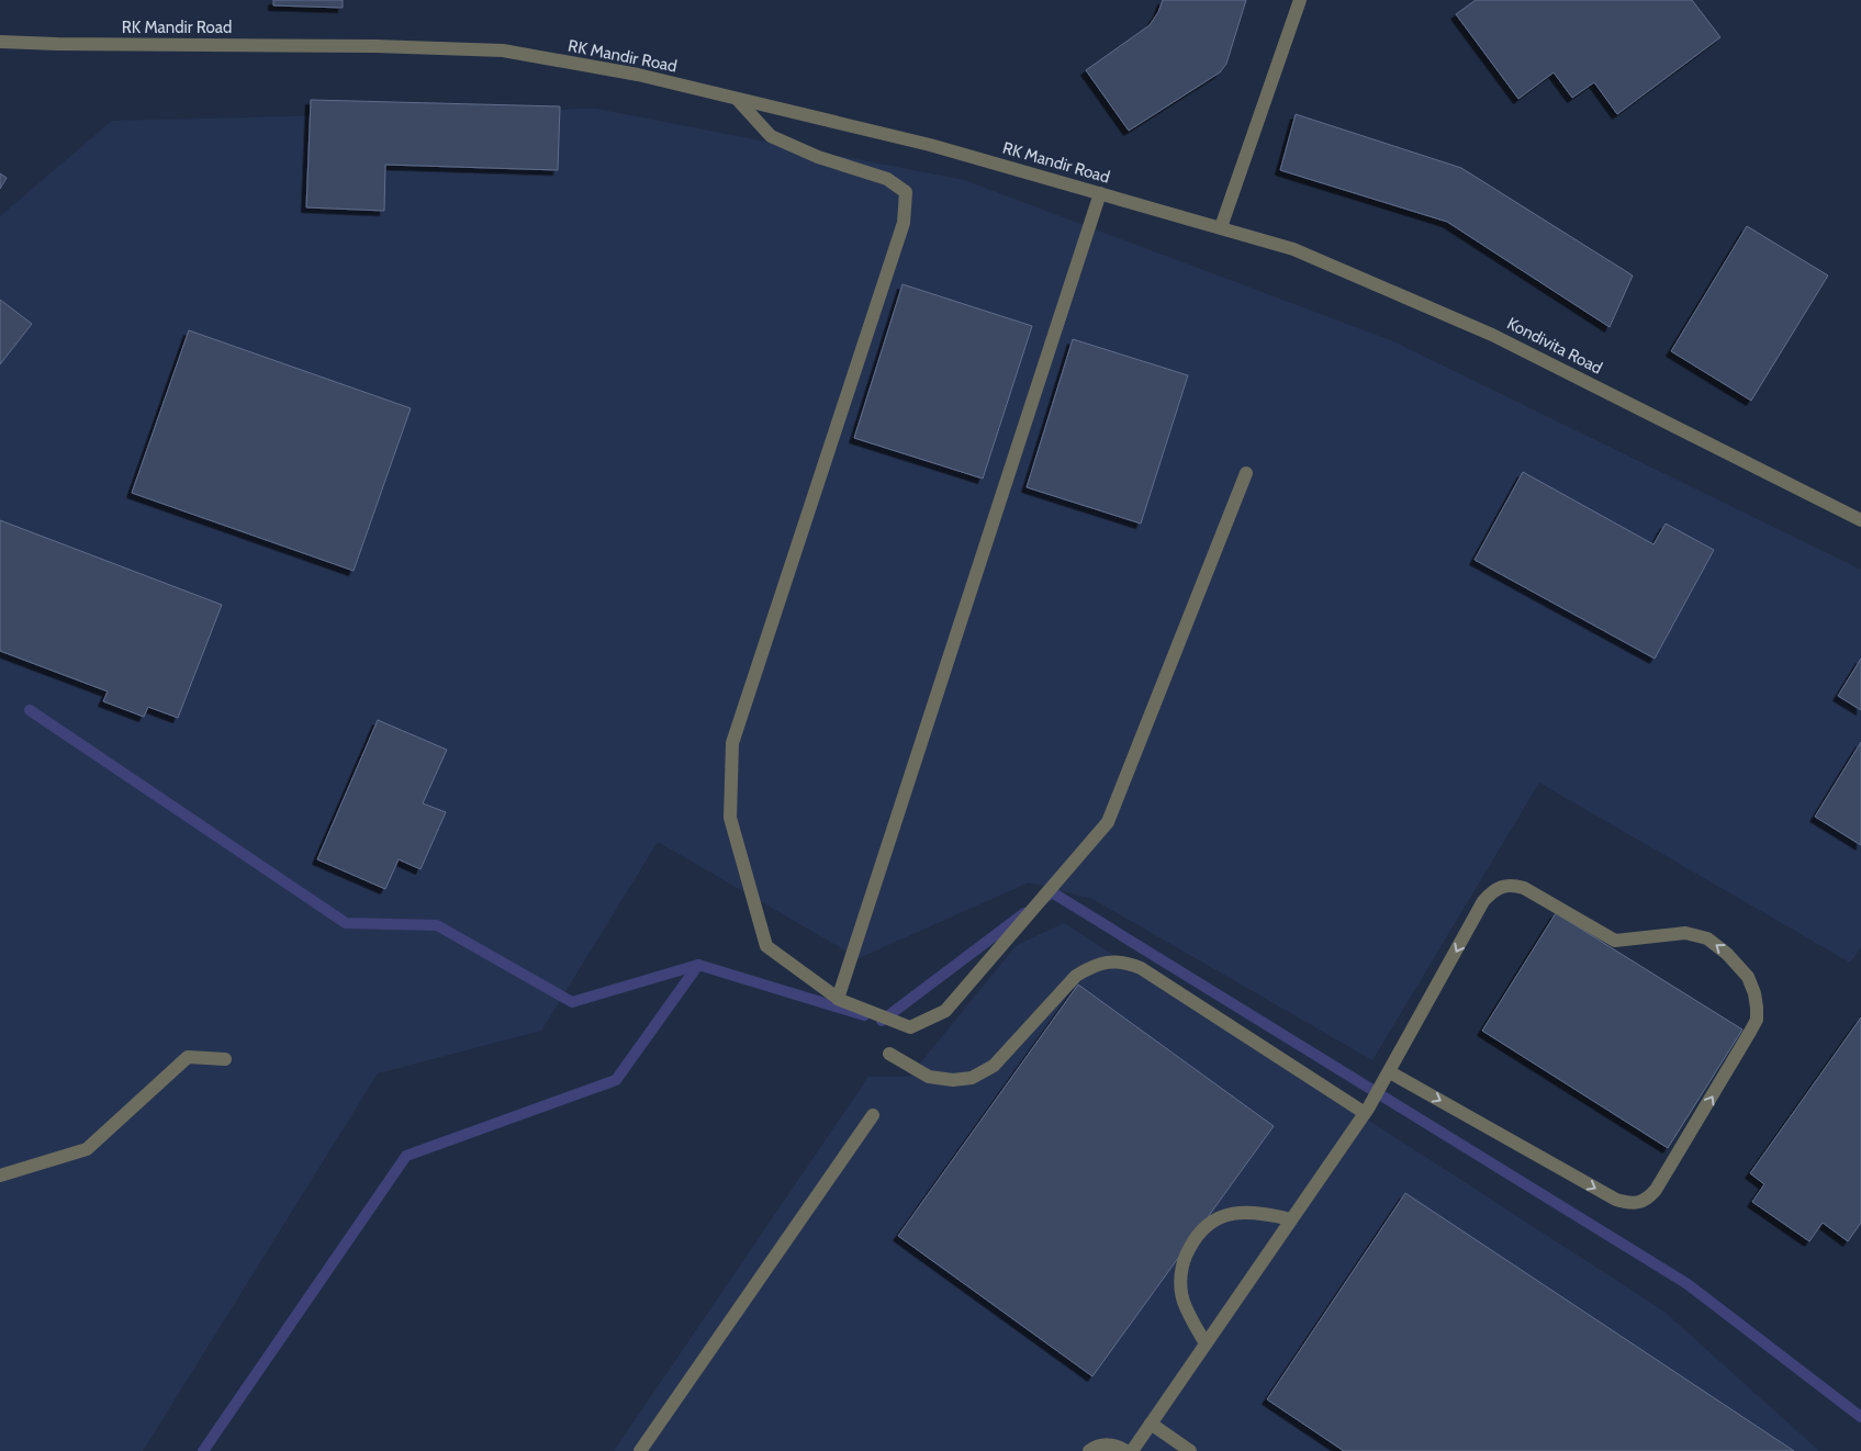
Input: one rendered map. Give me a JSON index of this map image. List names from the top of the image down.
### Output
{
  "streets": {
    "street": ["RK Mandir Road", "Kondivita Road"]
  },
  "crossings": [
    ["RK Mandir Road", "Kondivita Road"]
  ]
}
